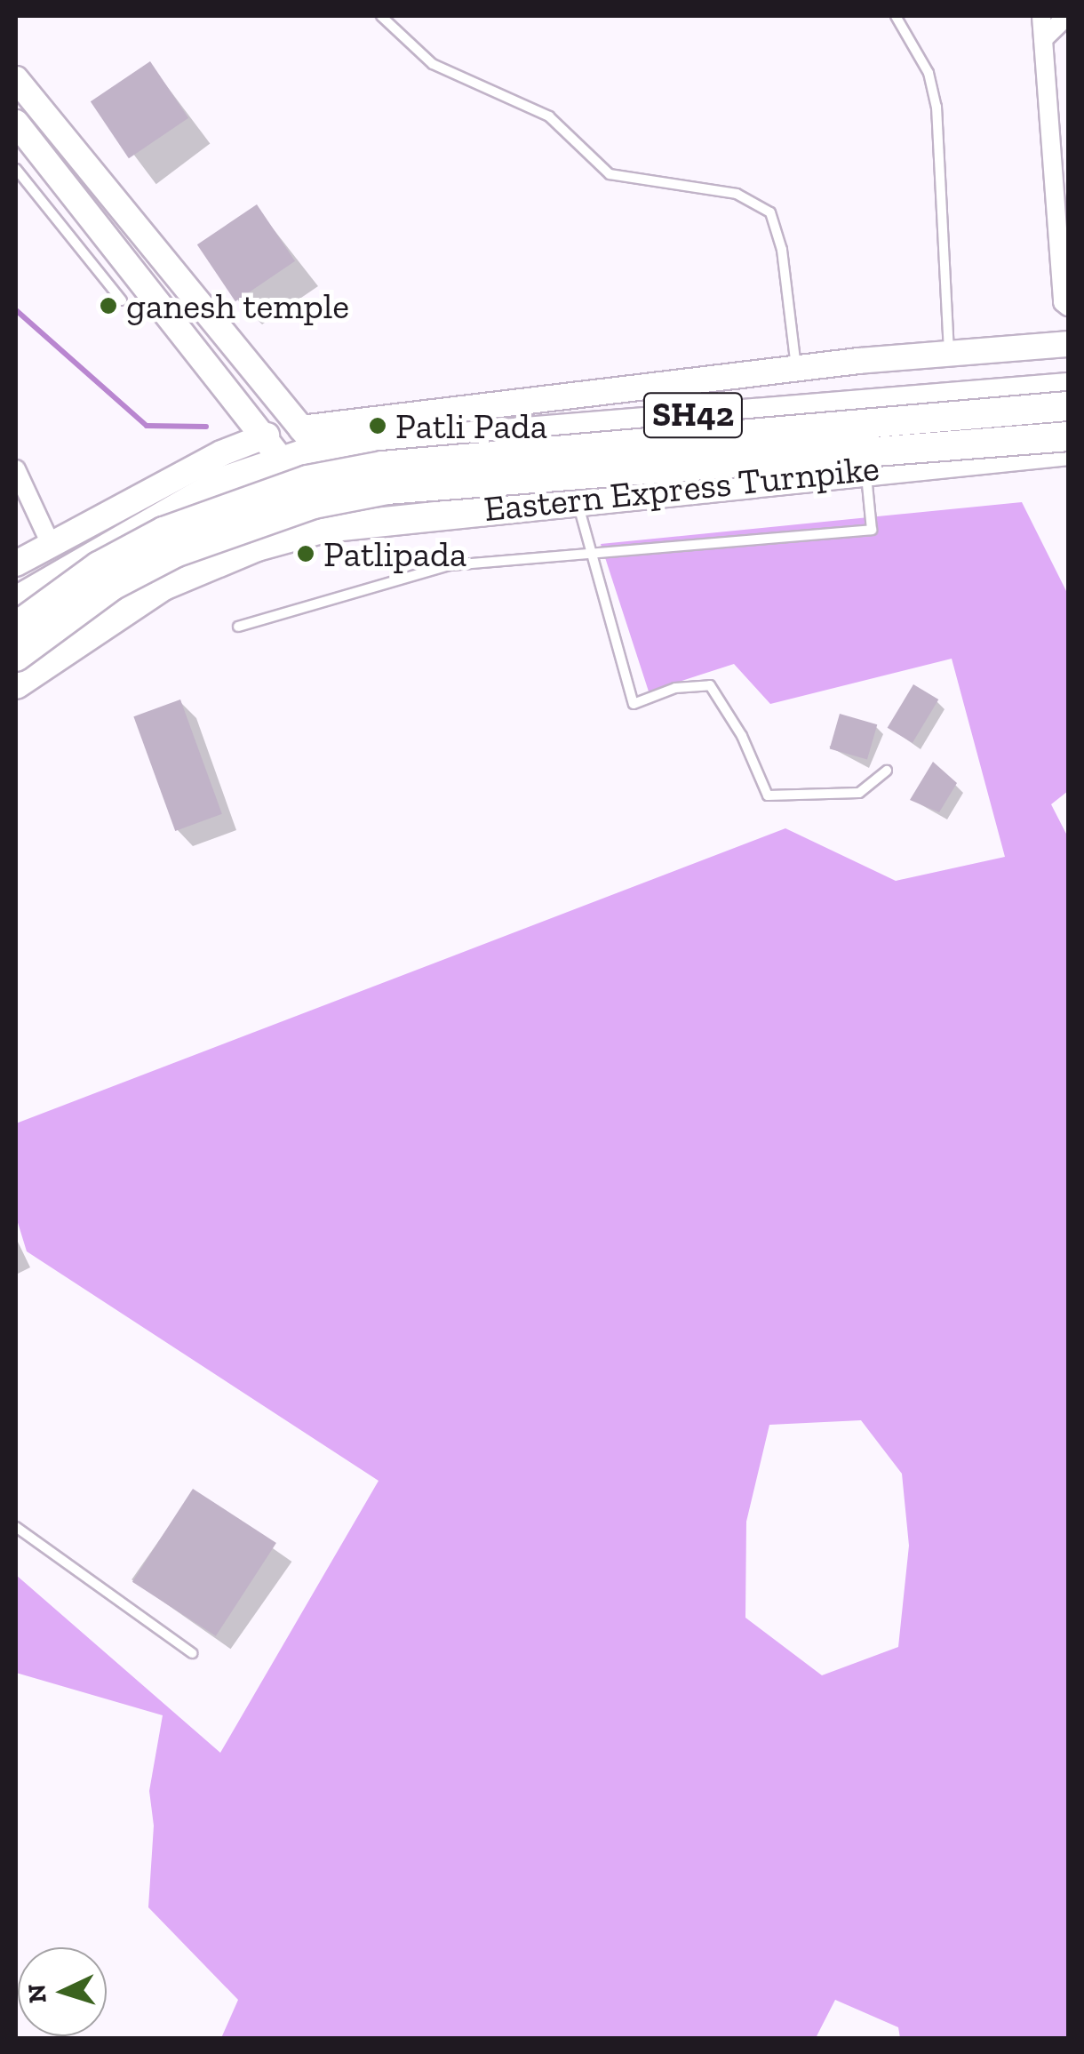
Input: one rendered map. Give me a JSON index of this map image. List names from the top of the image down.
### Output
{
  "streets": {
    "main road": ["SH42", "Eastern Express Turnpike"]
  },
  "places": ["ganesh temple", "Patli Pada", "Patlipada"],
  "north": "left"
}
